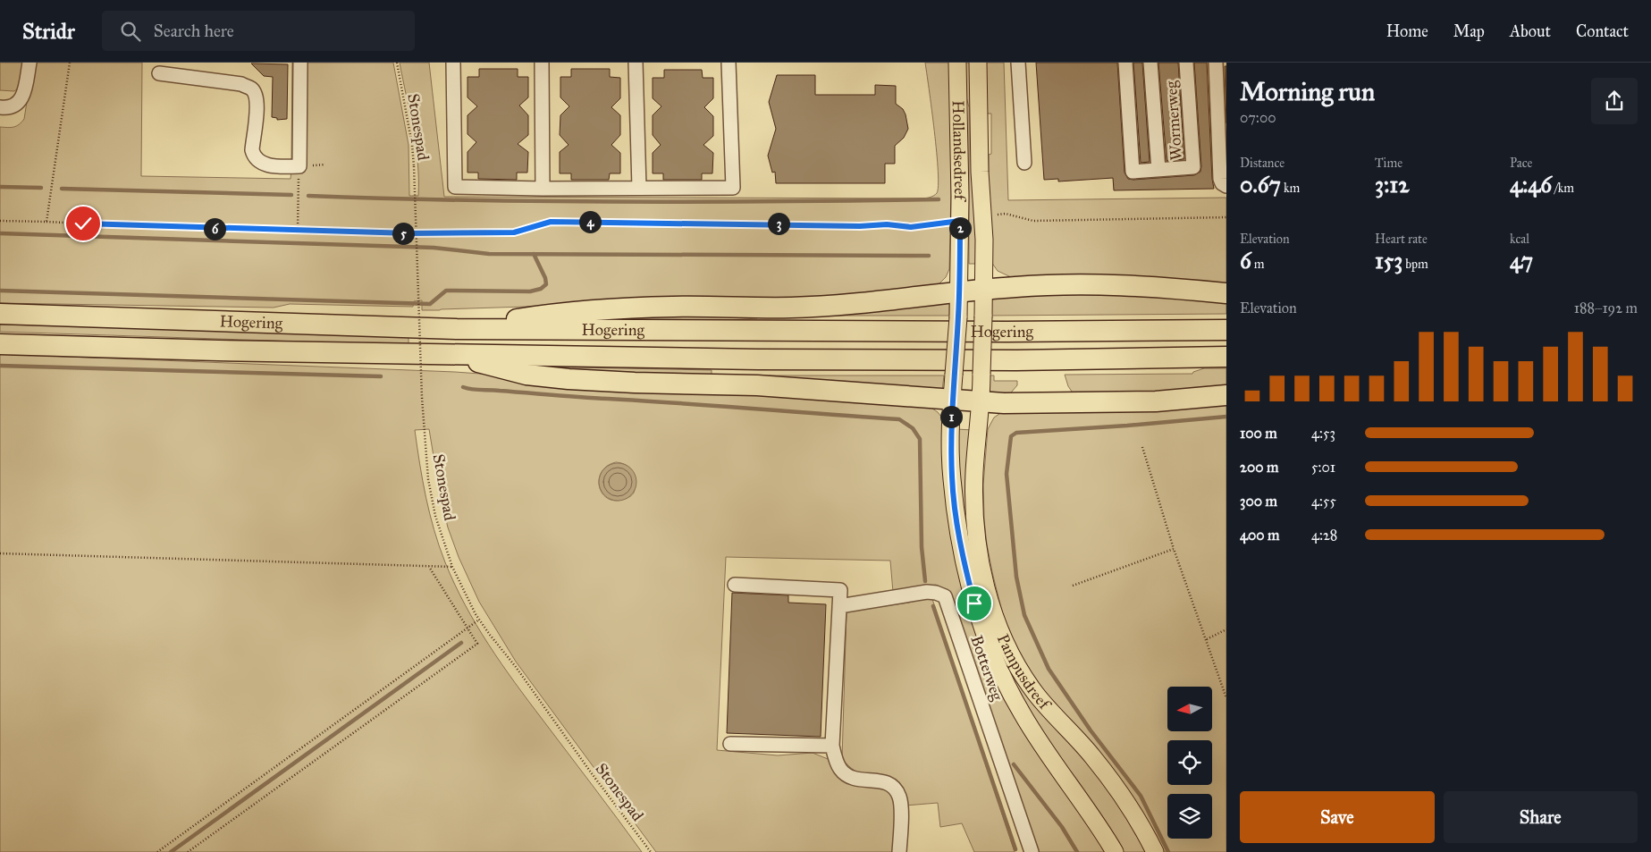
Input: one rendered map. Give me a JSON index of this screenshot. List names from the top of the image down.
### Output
{
  "streets": {
    "highway": ["Hogering"],
    "main road": ["Hollandsedreef", "Pampusdreef"],
    "street": ["Wormerweg", "Botterweg"],
    "path": ["Stonespad"]
  },
  "crossings": [
    ["Hollandsedreef", "Pampusdreef"]
  ],
  "north": "left",
  "page": {
    "header": "Stridr",
    "search": "Search here",
    "nav": [
      "Home",
      "Map",
      "About",
      "Contact"
    ],
    "heading": ["Morning run", "07:00"],
    "stats": [
      ["Distance", "0.67 km"],
      ["Time", "3:12"],
      ["Pace", "4:46 /km"],
      ["Elevation", "6 m"],
      ["Heart rate", "153 bpm"],
      ["kcal", "47"]
    ],
    "pins": [
      "4",
      "3",
      "2",
      "6",
      "5",
      "1"
    ],
    "chart": ["Elevation", "188–192 m"],
    "list": [
      {
        "name": "100 m",
        "note": "4:53"
      },
      {
        "name": "200 m",
        "note": "5:01"
      },
      {
        "name": "300 m",
        "note": "4:55"
      },
      {
        "name": "400 m",
        "note": "4:28"
      }
    ],
    "buttons": ["Save", "Share"]
  }
}
